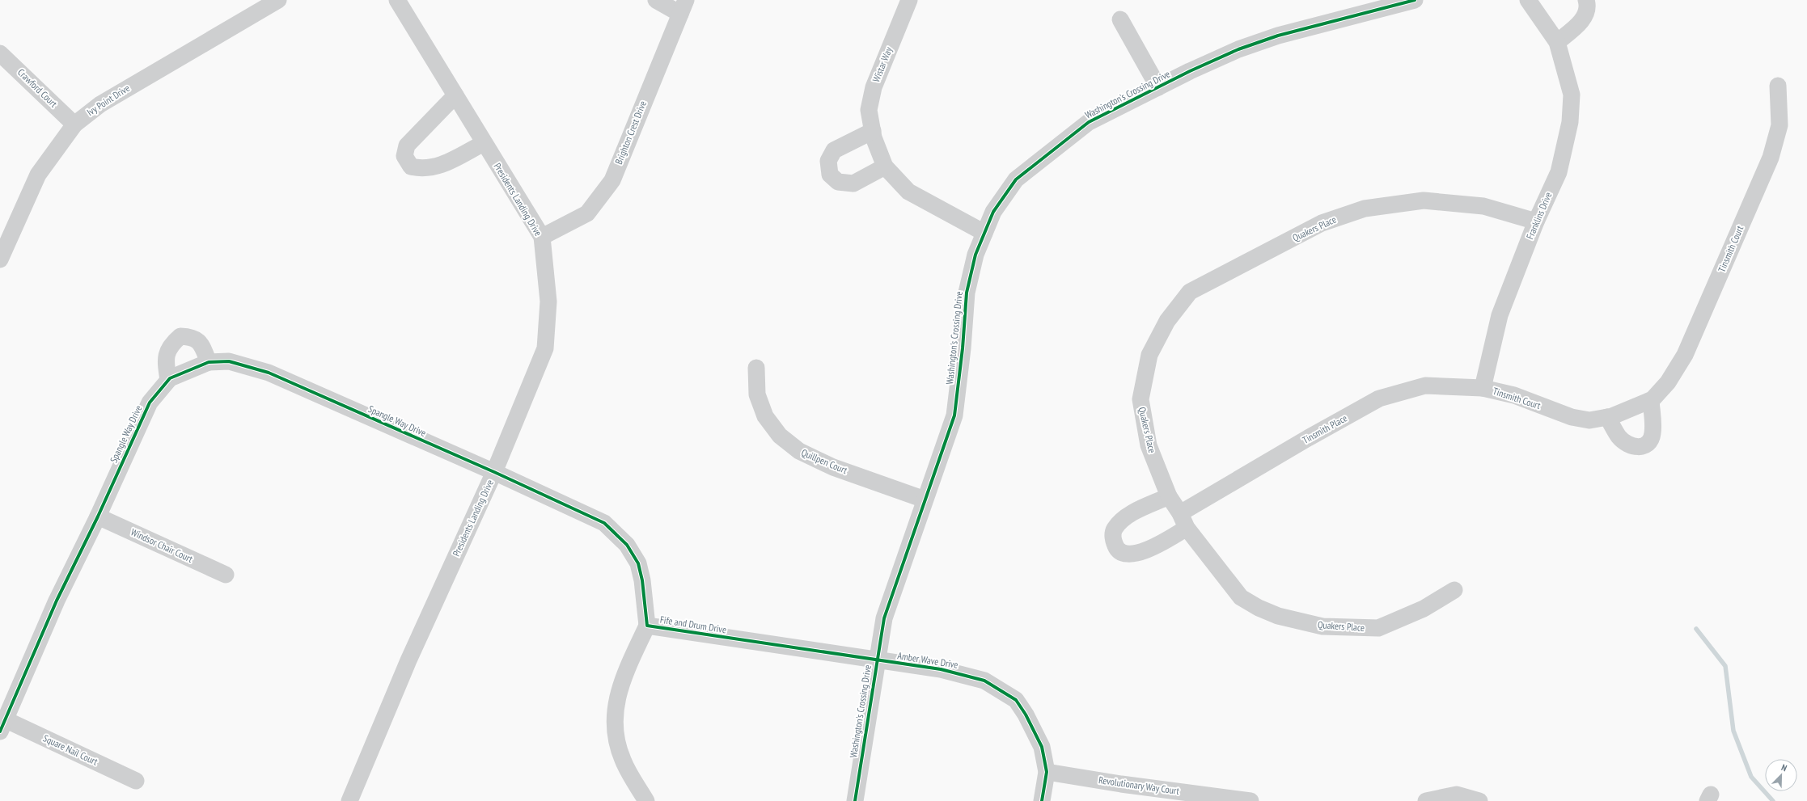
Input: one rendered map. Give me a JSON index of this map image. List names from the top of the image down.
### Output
{
  "streets": {
    "street": [
      "Wistar Way",
      "Crawford Court",
      "Washington's Crossing Drive",
      "Ivy Point Drive",
      "Brighton Crest Drive",
      "Presidents Landing Drive",
      "Franklins Drive",
      "Quakers Place",
      "Tinsmith Court",
      "Spangle Way Drive",
      "Tinsmith Place",
      "Quillpen Court",
      "Windsor Chair Court",
      "Fife and Drum Drive",
      "Amber Wave Drive",
      "Square Nail Court",
      "Revolutionary Way Court"
    ]
  },
  "crossings": [
    ["Wistar Way", "Washington's Crossing Drive"],
    ["Crawford Court", "Ivy Point Drive"],
    ["Washington's Crossing Drive", "Quillpen Court"],
    ["Washington's Crossing Drive", "Fife and Drum Drive"],
    ["Washington's Crossing Drive", "Amber Wave Drive"],
    ["Brighton Crest Drive", "Presidents Landing Drive"],
    ["Presidents Landing Drive", "Spangle Way Drive"],
    ["Presidents Landing Drive", "Fife and Drum Drive"],
    ["Franklins Drive", "Quakers Place"],
    ["Franklins Drive", "Tinsmith Court"],
    ["Franklins Drive", "Tinsmith Place"],
    ["Quakers Place", "Tinsmith Place"],
    ["Tinsmith Court", "Tinsmith Place"],
    ["Spangle Way Drive", "Windsor Chair Court"],
    ["Spangle Way Drive", "Fife and Drum Drive"],
    ["Spangle Way Drive", "Square Nail Court"],
    ["Fife and Drum Drive", "Amber Wave Drive"],
    ["Amber Wave Drive", "Revolutionary Way Court"]
  ],
  "north": "top right"
}
